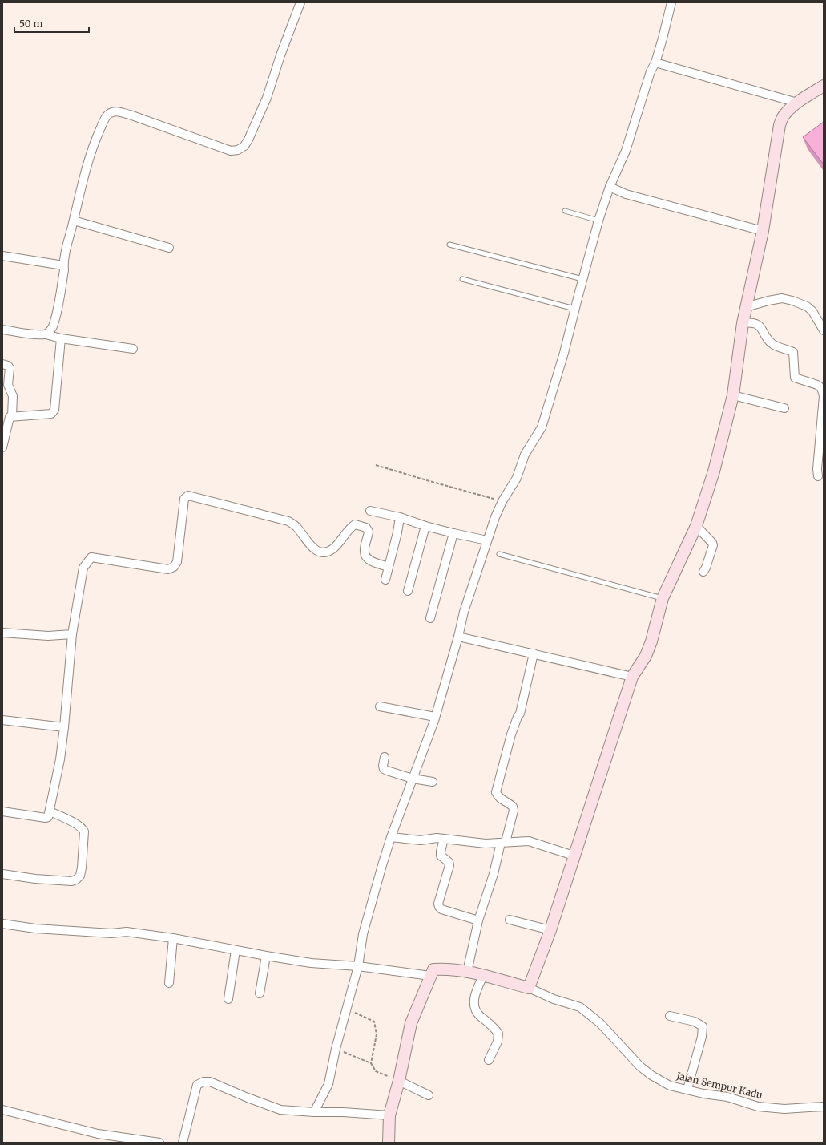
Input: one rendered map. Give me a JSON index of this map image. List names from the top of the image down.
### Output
{
  "streets": {
    "street": ["Jalan Sempur Kadu"]
  },
  "scale_bar": "50 m"
}
